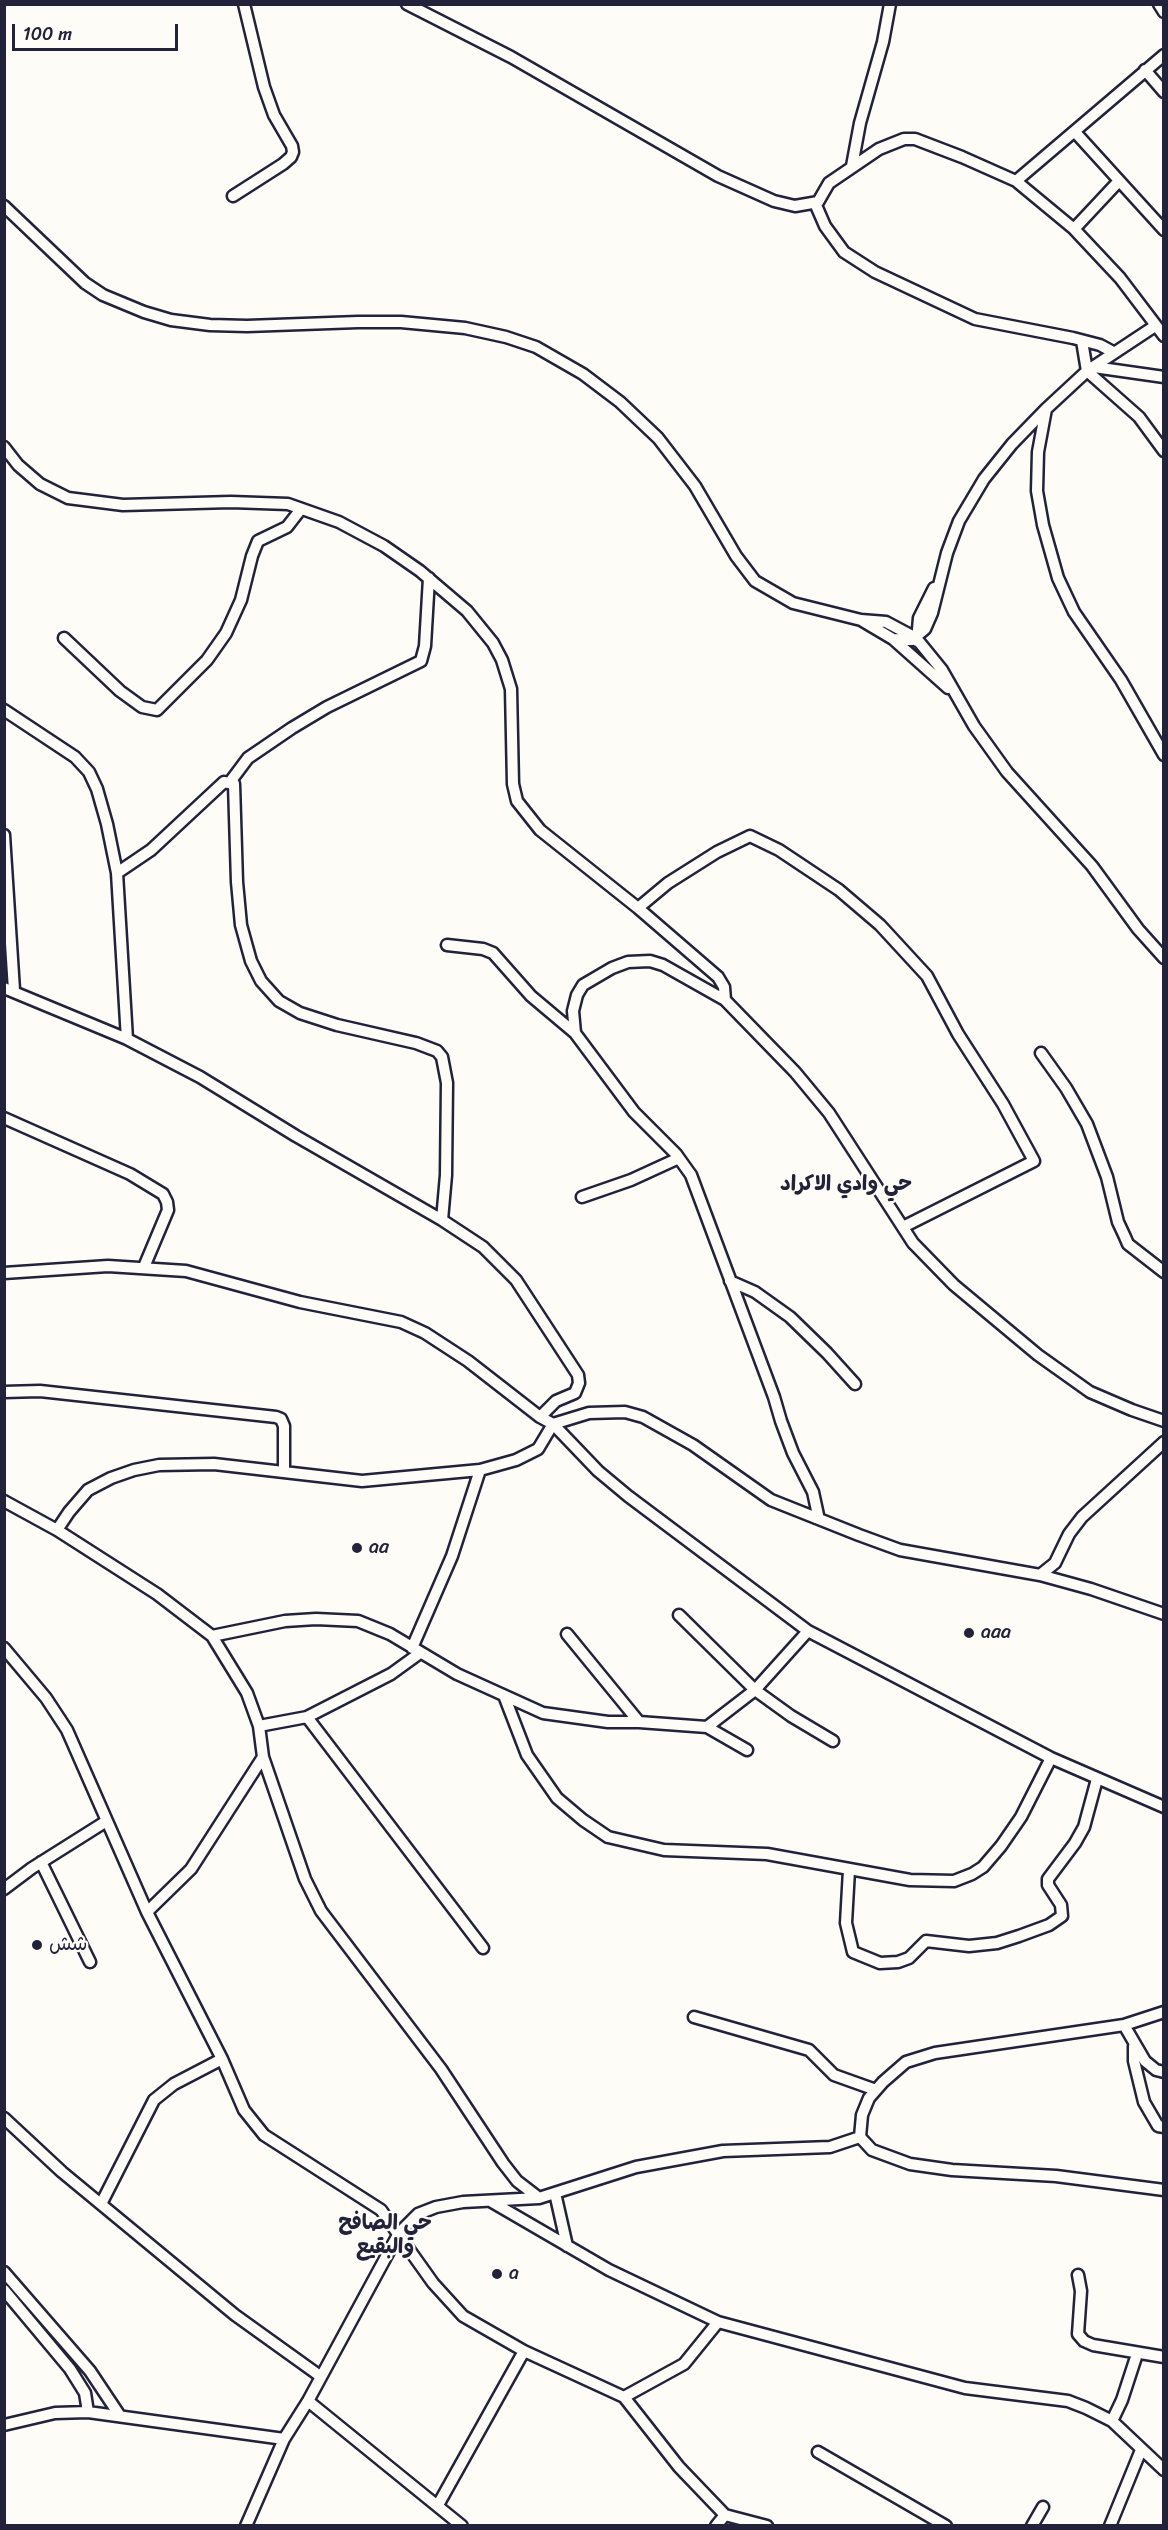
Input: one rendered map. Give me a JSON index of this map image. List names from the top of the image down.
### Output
{
  "districts": ["حي وادي الاكراد", "حي الصافح والبقيع"],
  "places": [
    "aa",
    "aaa",
    "شش",
    "a"
  ],
  "scale_bar": "100 m"
}
